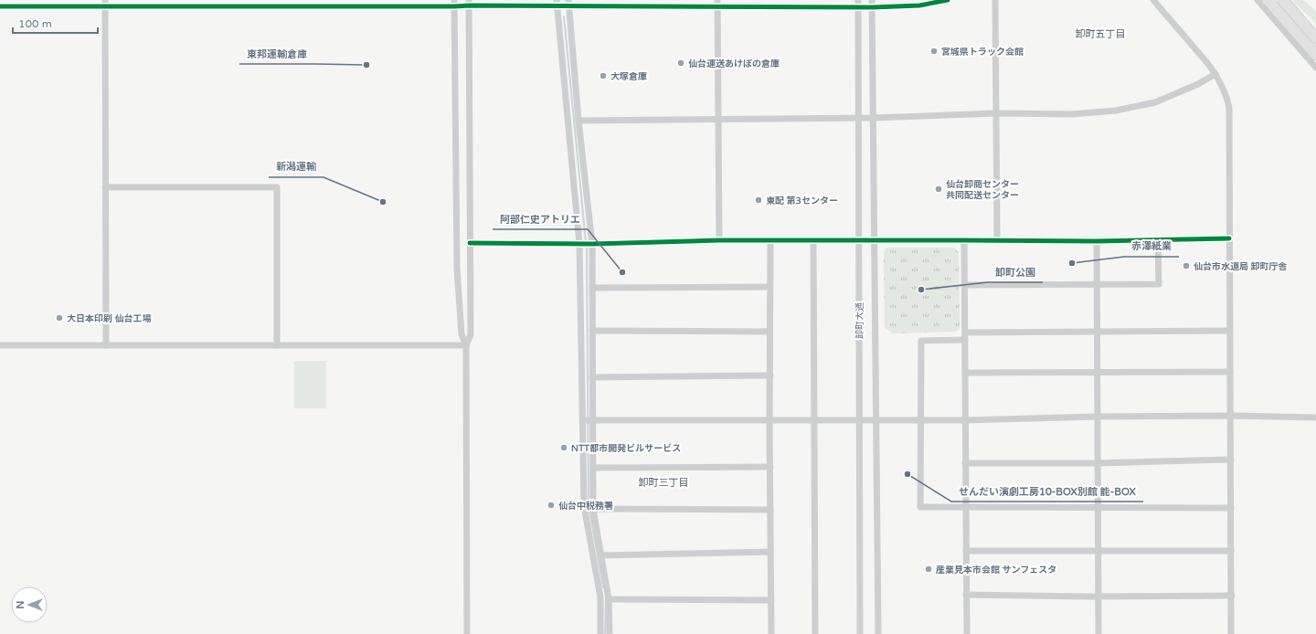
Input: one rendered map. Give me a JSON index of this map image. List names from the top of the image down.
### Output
{
  "streets": {
    "street": ["卸町大通"]
  },
  "districts": ["卸町五丁目", "卸町三丁目"],
  "places": [
    "宮城県トラック会館",
    "仙台運送あけぼの倉庫",
    "東邦運輸倉庫",
    "大塚倉庫",
    "仙台卸商センター 共同配送センター",
    "東配 第3センター",
    "新潟運輸",
    "赤澤紙業",
    "仙台市水道局 卸町庁舎",
    "阿部仁史アトリエ",
    "卸町公園",
    "大日本印刷 仙台工場",
    "NTT都市開発ビルサービス",
    "せんだい演劇工房10-BOX別館 能-BOX",
    "仙台中税務署",
    "産業見本市会館 サンフェスタ"
  ],
  "scale_bar": "100 m",
  "north": "left"
}
